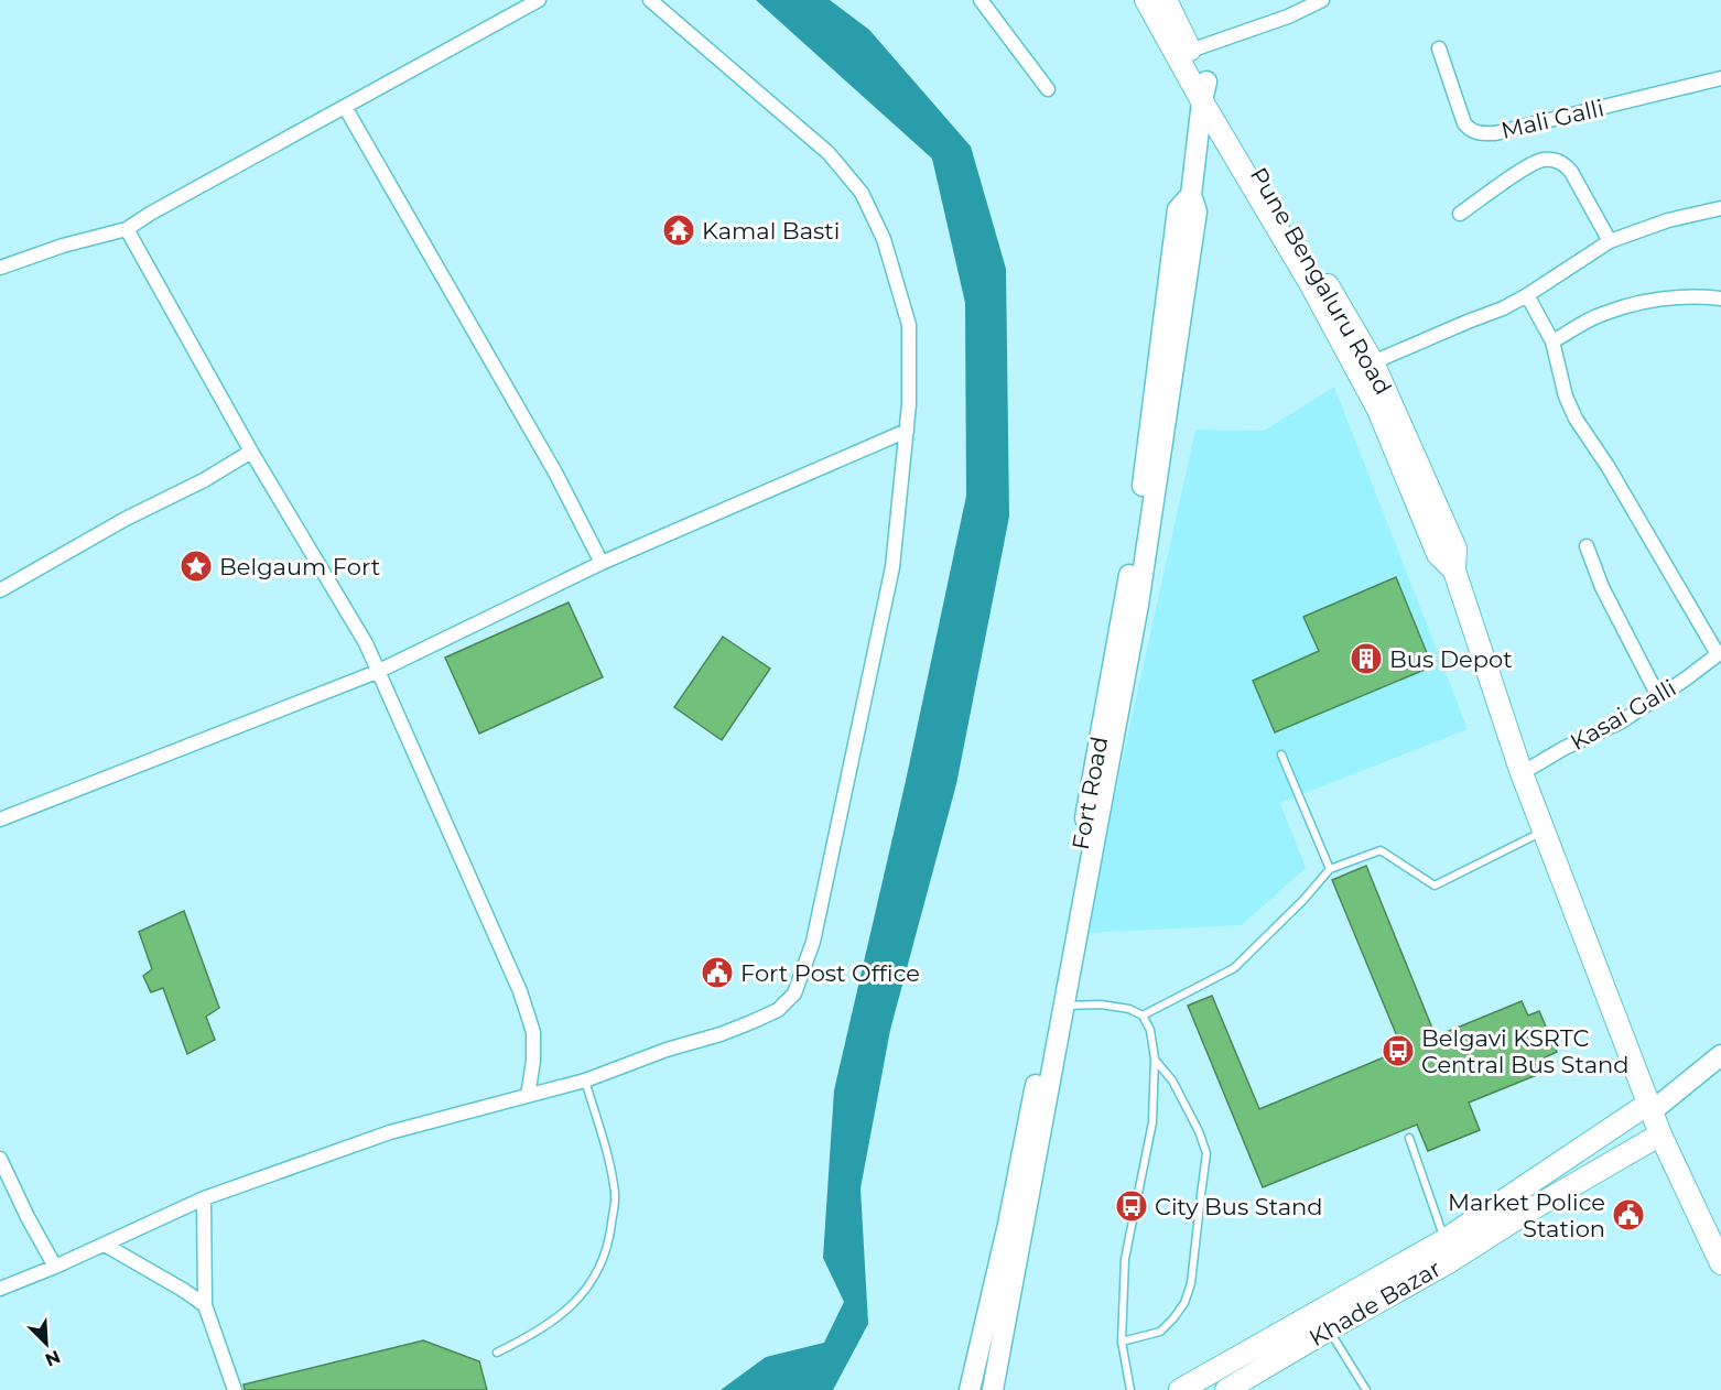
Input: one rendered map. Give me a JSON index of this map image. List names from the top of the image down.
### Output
{
  "streets": {
    "main road": ["Pune Bengaluru Road", "Fort Road", "Khade Bazar"],
    "street": ["Mali Galli", "Kasai Galli"]
  },
  "crossings": [
    ["Pune Bengaluru Road", "Fort Road"]
  ],
  "places": {
    "temple": ["Kamal Basti"],
    "place": ["Belgaum Fort"],
    "building": ["Bus Depot"],
    "public building": ["Fort Post Office", "Market Police Station"],
    "bus stop": ["Belgavi KSRTC Central Bus Stand", "City Bus Stand"]
  },
  "north": "bottom right"
}
